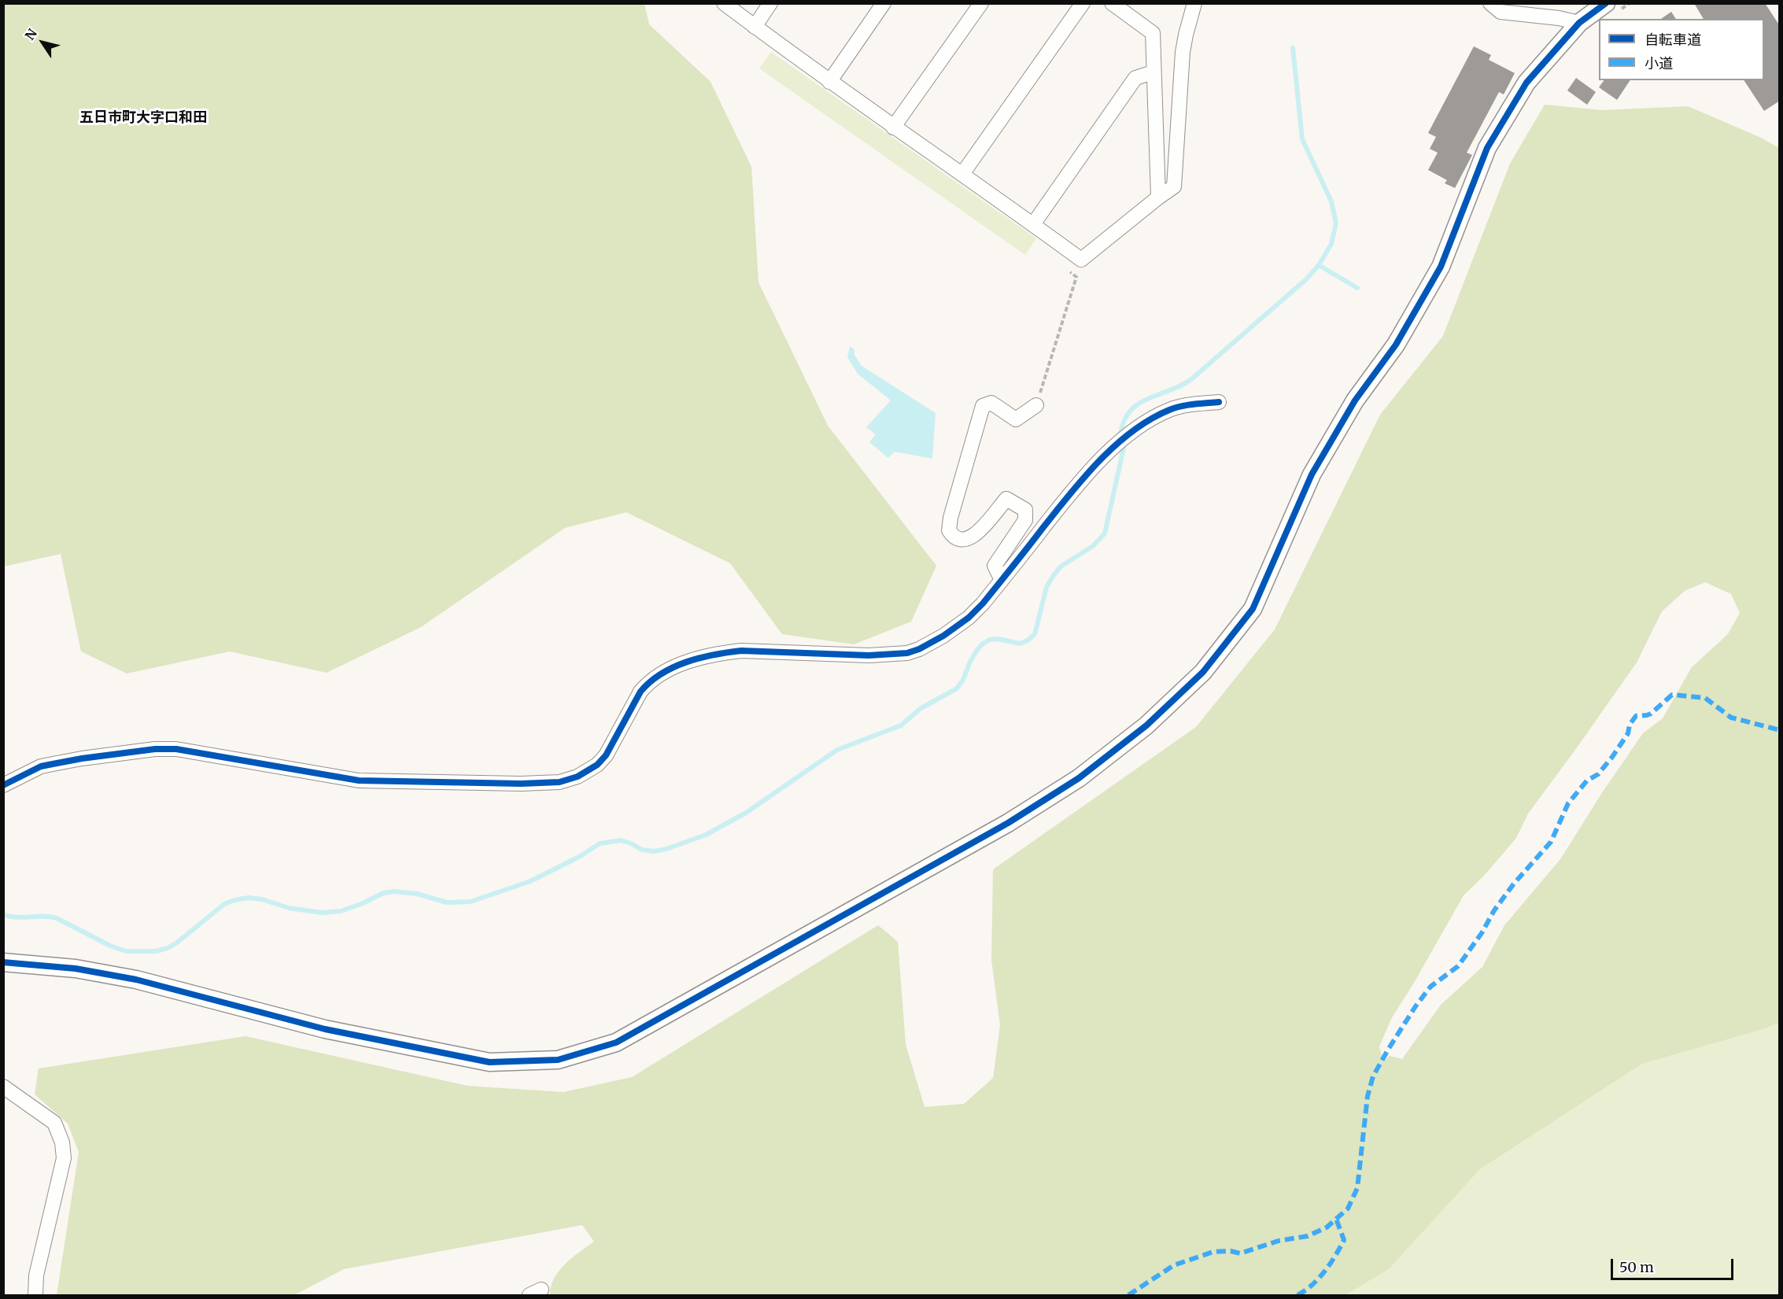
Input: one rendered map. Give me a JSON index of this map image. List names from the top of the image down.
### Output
{
  "districts": ["五日市町大字口和田"],
  "legend": ["自転車道", "小道"],
  "scale_bar": "50 m",
  "north": "top left"
}
